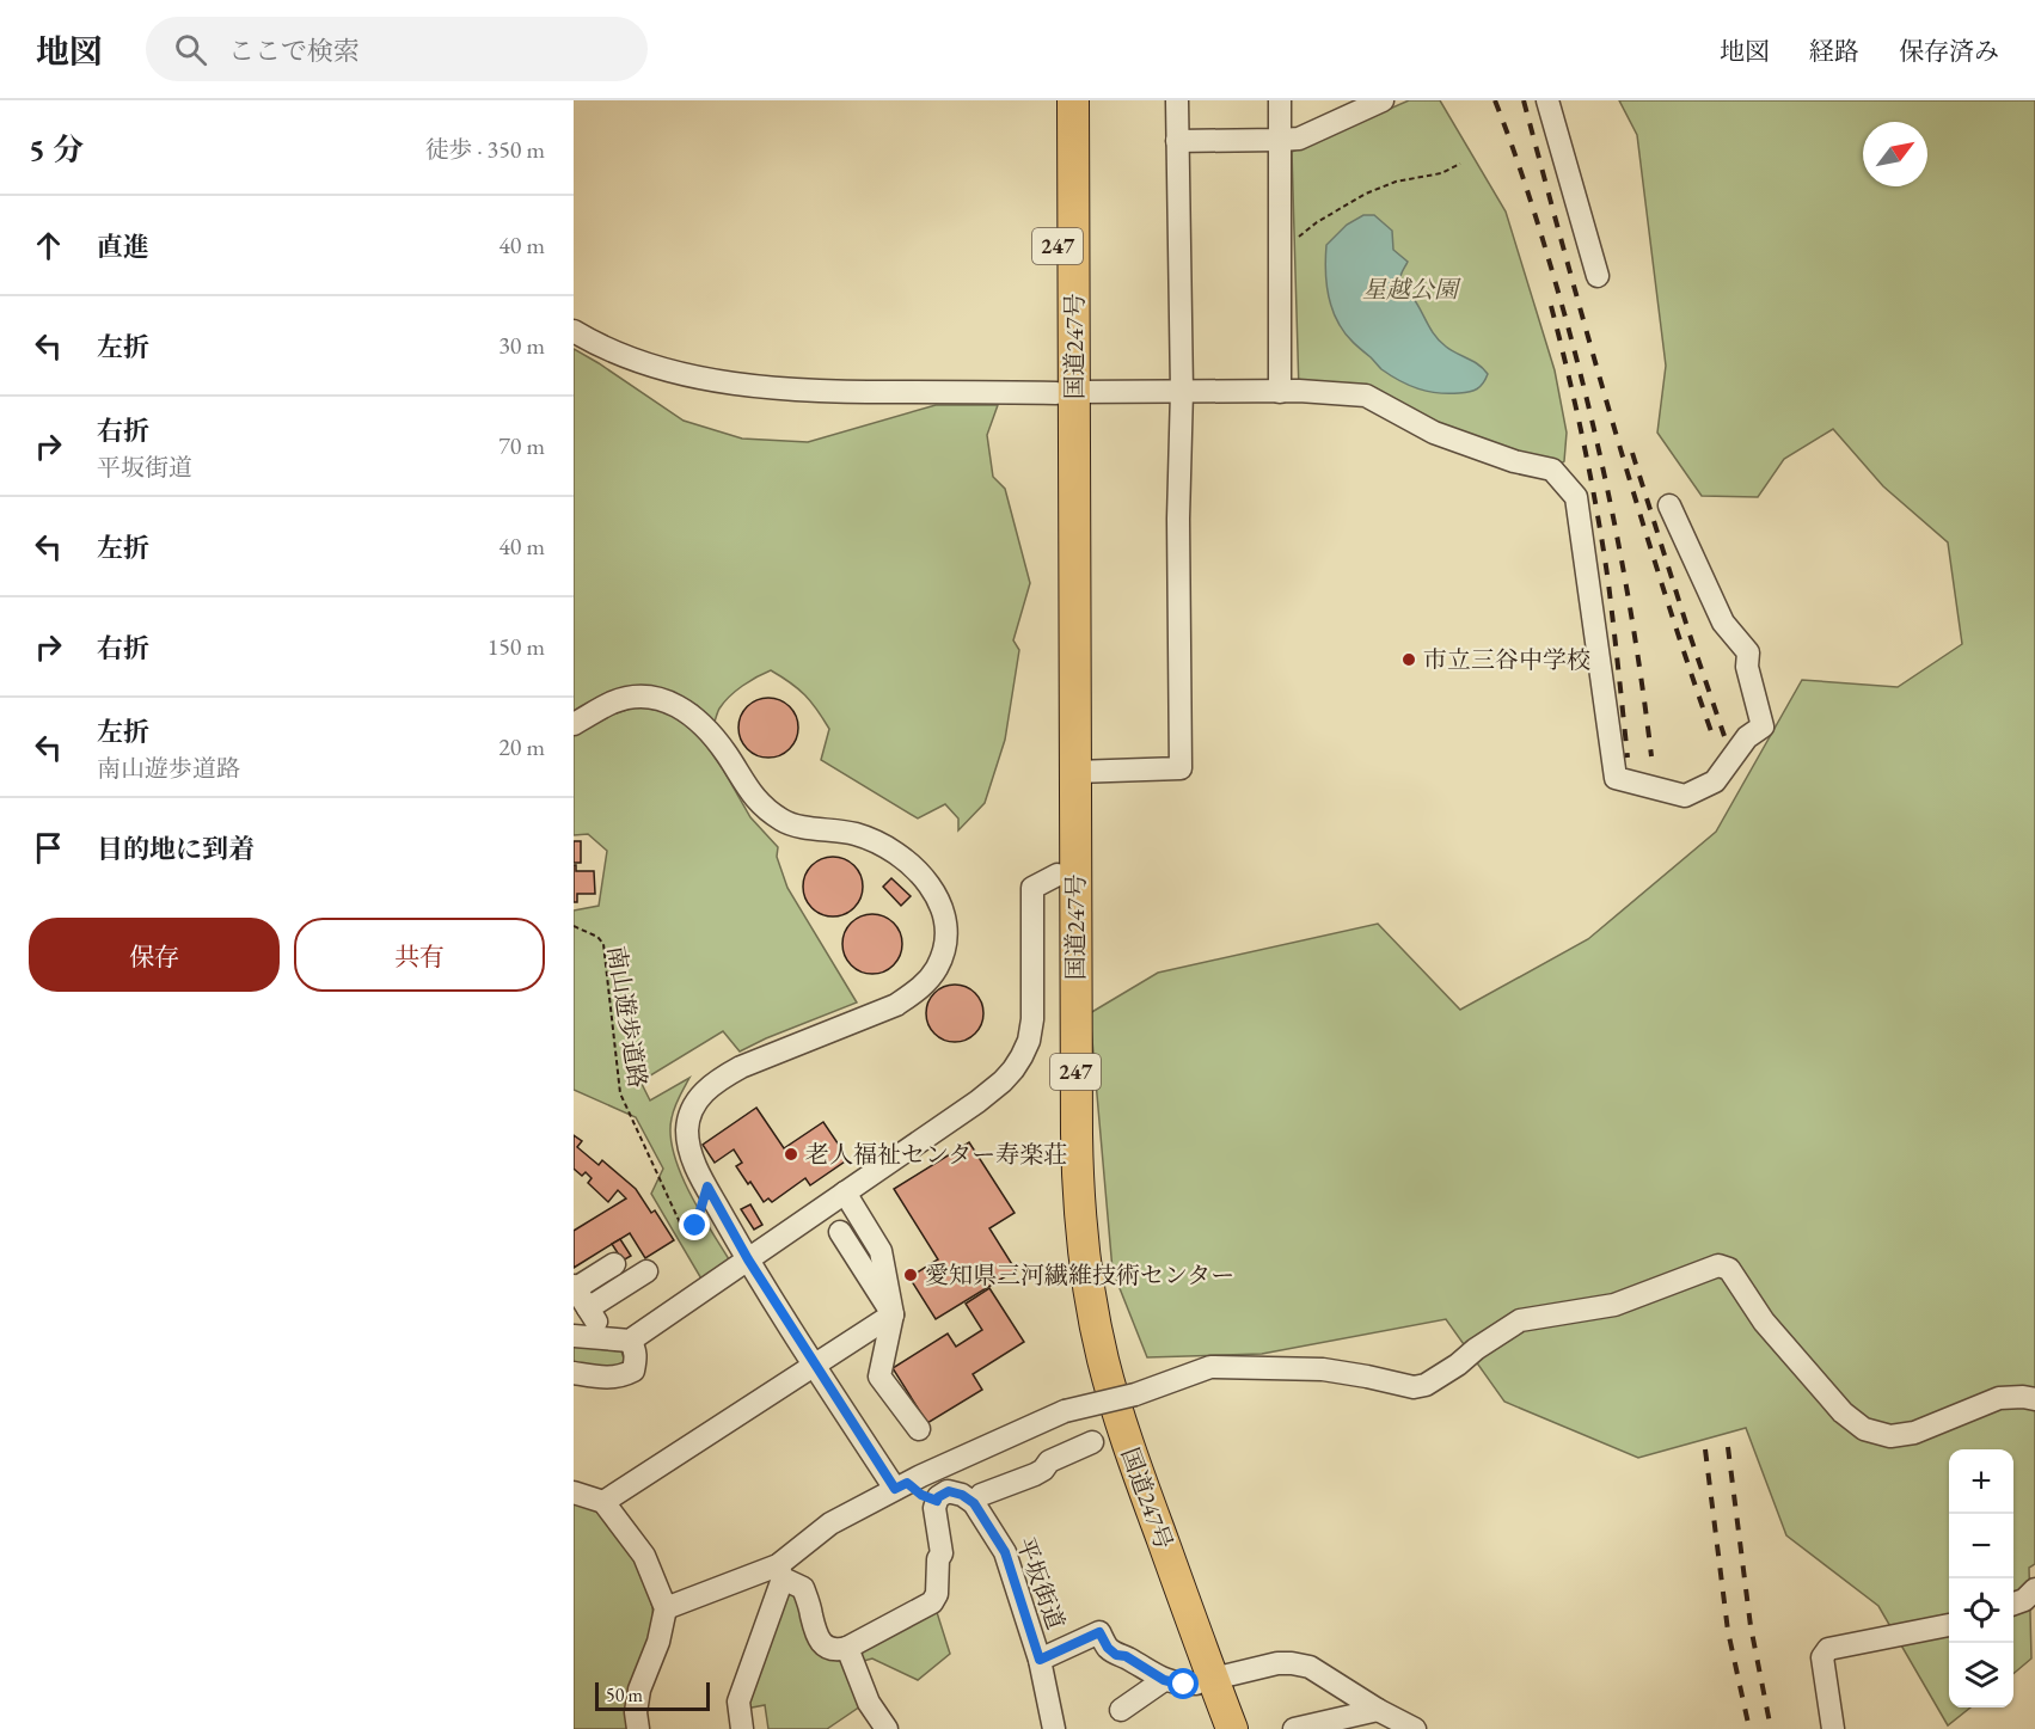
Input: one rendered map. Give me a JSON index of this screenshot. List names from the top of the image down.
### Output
{
  "streets": {
    "highway": ["247", "国道247号"],
    "street": ["平坂街道"],
    "path": ["南山遊歩道路"]
  },
  "parks": ["星越公園"],
  "places": ["市立三谷中学校", "老人福祉センター寿楽荘", "愛知県三河繊維技術センター"],
  "scale_bar": "50 m",
  "north": "top right",
  "page": {
    "header": "地図",
    "search": "ここで検索",
    "nav": ["地図", "経路", "保存済み"],
    "heading": ["5 分", "徒歩 · 350 m"],
    "list": [
      ["直進", "40 m"],
      ["左折", "30 m"],
      ["右折", "平坂街道", "70 m"],
      ["左折", "40 m"],
      ["右折", "150 m"],
      ["左折", "南山遊歩道路", "20 m"],
      "目的地に到着"
    ],
    "buttons": ["保存", "共有"],
    "map_buttons": ["+", "−"],
    "scale": "50 m"
  }
}
